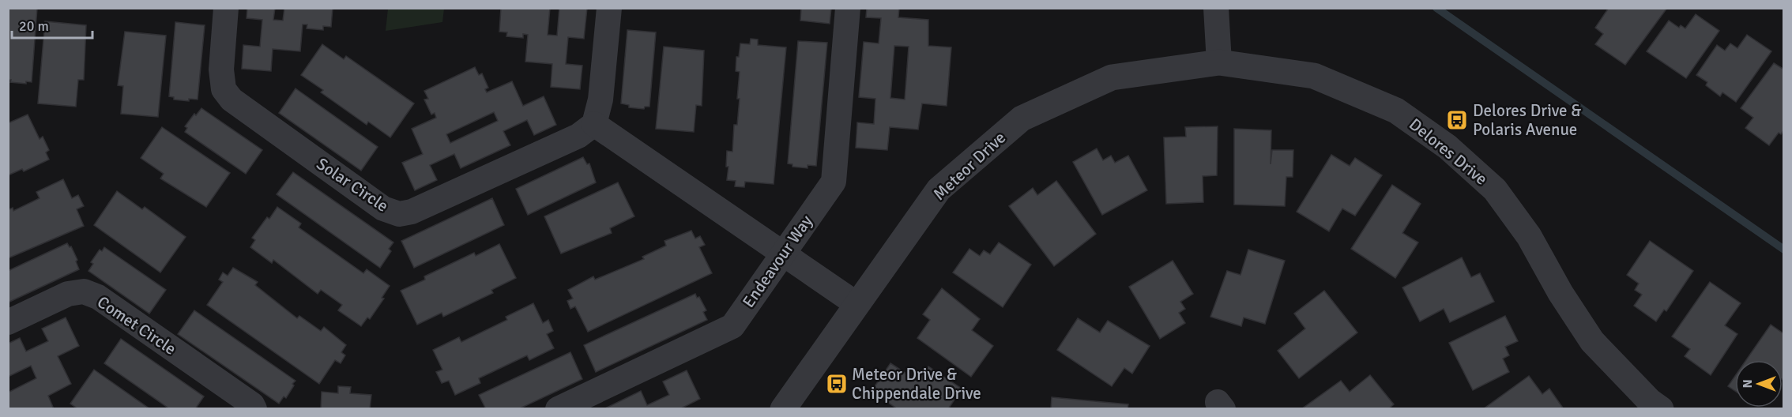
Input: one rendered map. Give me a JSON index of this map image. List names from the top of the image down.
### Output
{
  "streets": {
    "street": [
      "Delores Drive",
      "Meteor Drive",
      "Solar Circle",
      "Endeavour Way",
      "Comet Circle"
    ]
  },
  "crossings": [
    ["Delores Drive", "Meteor Drive"]
  ],
  "places": {
    "bus stop": ["Delores Drive & Polaris Avenue", "Meteor Drive & Chippendale Drive"]
  },
  "scale_bar": "20 m",
  "north": "left"
}
